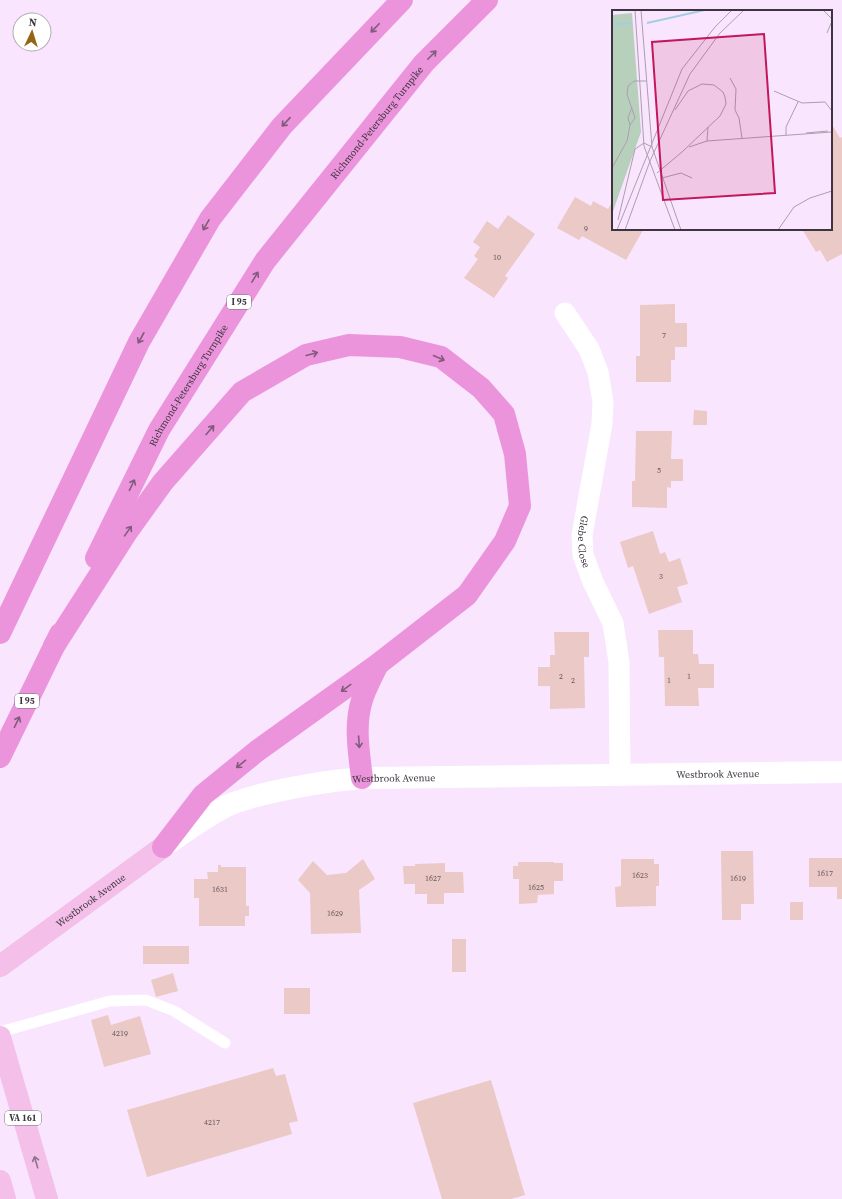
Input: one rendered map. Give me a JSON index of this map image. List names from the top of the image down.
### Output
{
  "streets": {
    "highway": ["Richmond-Petersburg Turnpike", "I 95"],
    "main road": ["Westbrook Avenue", "VA 161"],
    "street": ["Glebe Close"]
  },
  "crossings": [
    ["Glebe Close", "Westbrook Avenue"]
  ],
  "house_numbers": [
    "9",
    "10",
    "7",
    "5",
    "3",
    "2",
    "1",
    "2",
    "1",
    "1617",
    "1623",
    "1627",
    "1619",
    "1625",
    "1631",
    "1629",
    "4219",
    "4217"
  ],
  "north": "top"
}
